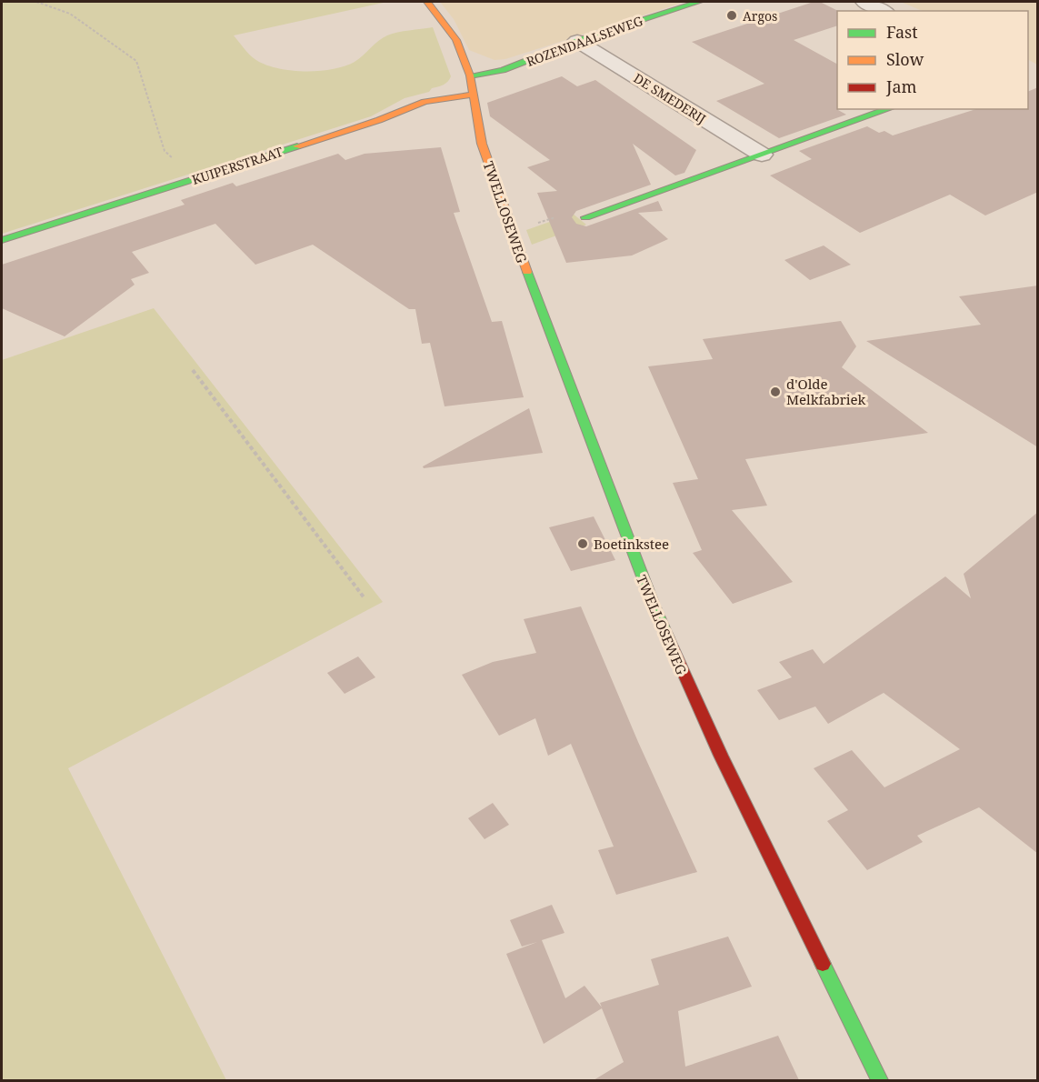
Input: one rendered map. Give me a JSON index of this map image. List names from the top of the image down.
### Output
{
  "streets": {
    "main road": ["ROZENDAALSEWEG", "KUIPERSTRAAT", "TWELLOSEWEG"],
    "street": ["DE SMEDERIJ"]
  },
  "crossings": [
    ["ROZENDAALSEWEG", "DE SMEDERIJ"],
    ["ROZENDAALSEWEG", "TWELLOSEWEG"],
    ["KUIPERSTRAAT", "TWELLOSEWEG"]
  ],
  "places": ["Argos", "d'Olde Melkfabriek", "Boetinkstee"],
  "legend": ["Fast", "Slow", "Jam"]
}
